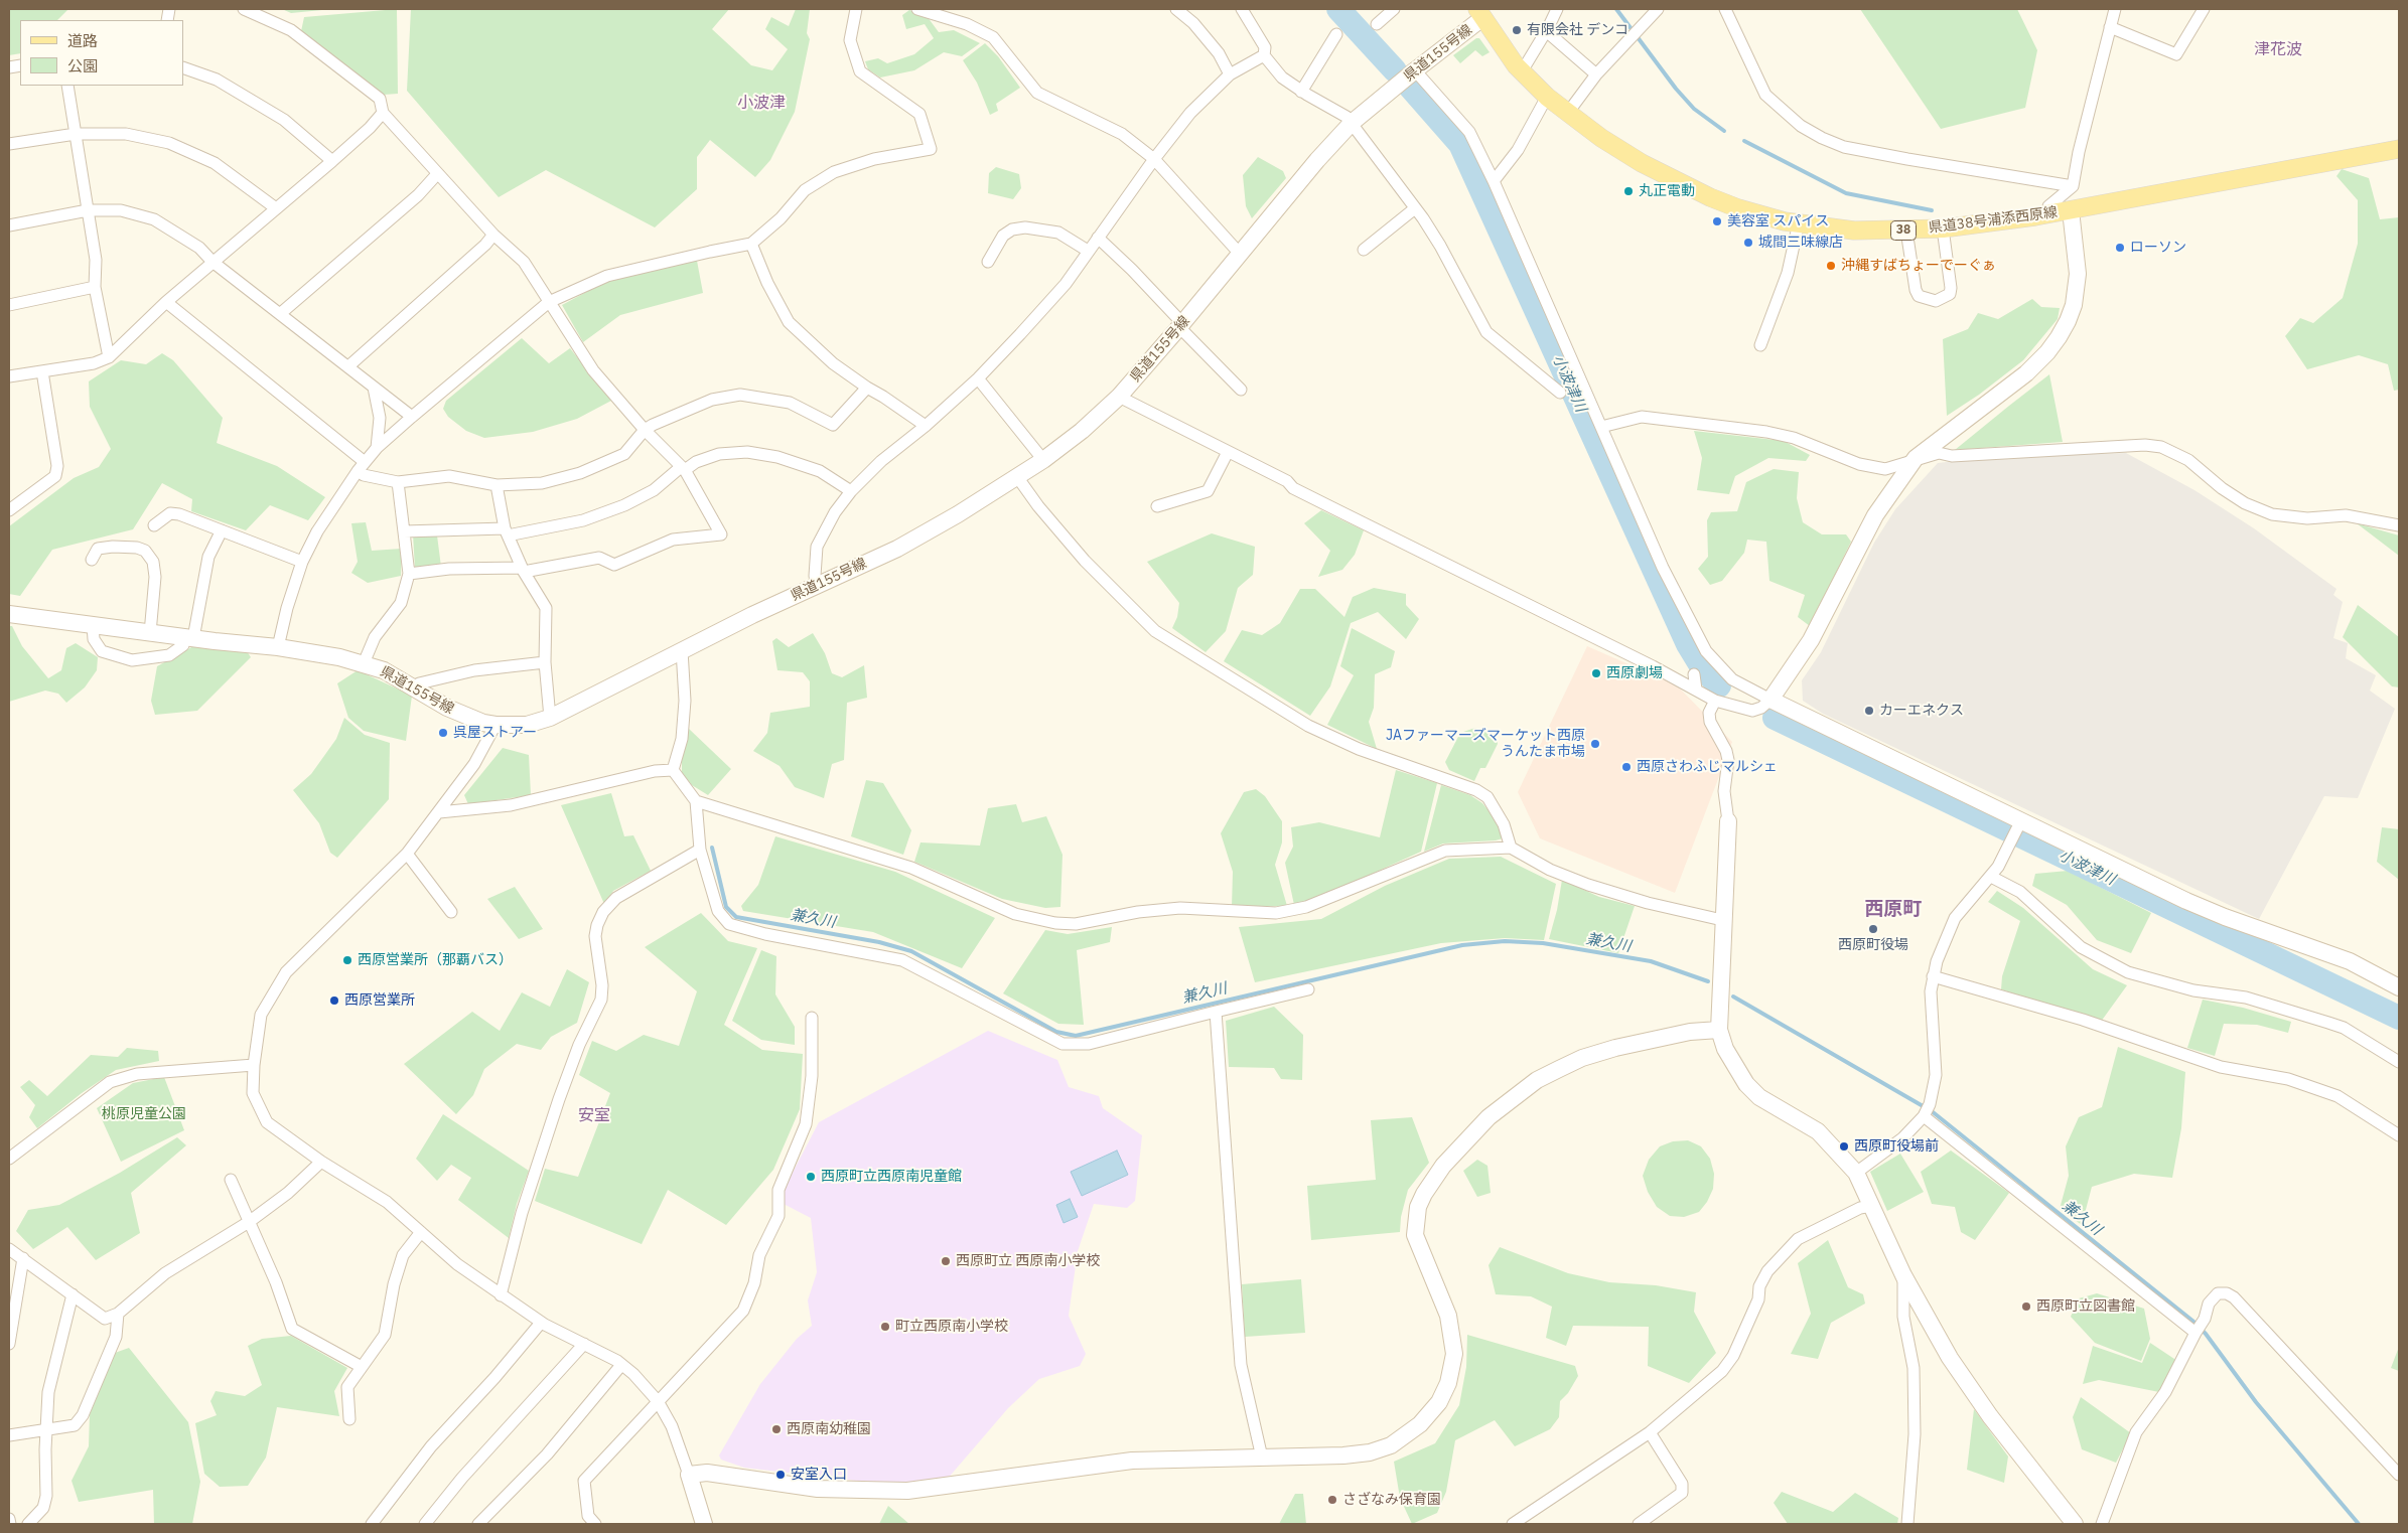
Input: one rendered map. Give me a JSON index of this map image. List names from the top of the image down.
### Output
{
  "streets": {
    "main road": ["県道38号浦添西原線", "38"],
    "street": ["県道155号線"]
  },
  "crossings": [
    ["県道155号線", "県道38号浦添西原線"]
  ],
  "districts": [
    "津花波",
    "小波津",
    "西原町",
    "安室"
  ],
  "water": ["小波津川", "兼久川"],
  "parks": ["桃原児童公園"],
  "places": [
    "有限会社 デンコ",
    "丸正電動",
    "美容室 スパイス",
    "城間三味線店",
    "ローソン",
    "沖縄すばちょーでーぐぁ",
    "西原劇場",
    "カーエネクス",
    "呉屋ストアー",
    "JAファーマーズマーケット西原 うんたま市場",
    "西原さわふじマルシェ",
    "西原町役場",
    "西原営業所（那覇バス）",
    "西原営業所",
    "西原町役場前",
    "西原町立西原南児童館",
    "西原町立 西原南小学校",
    "西原町立図書館",
    "町立西原南小学校",
    "西原南幼稚園",
    "安室入口",
    "さざなみ保育園"
  ],
  "legend": ["道路", "公園"]
}
